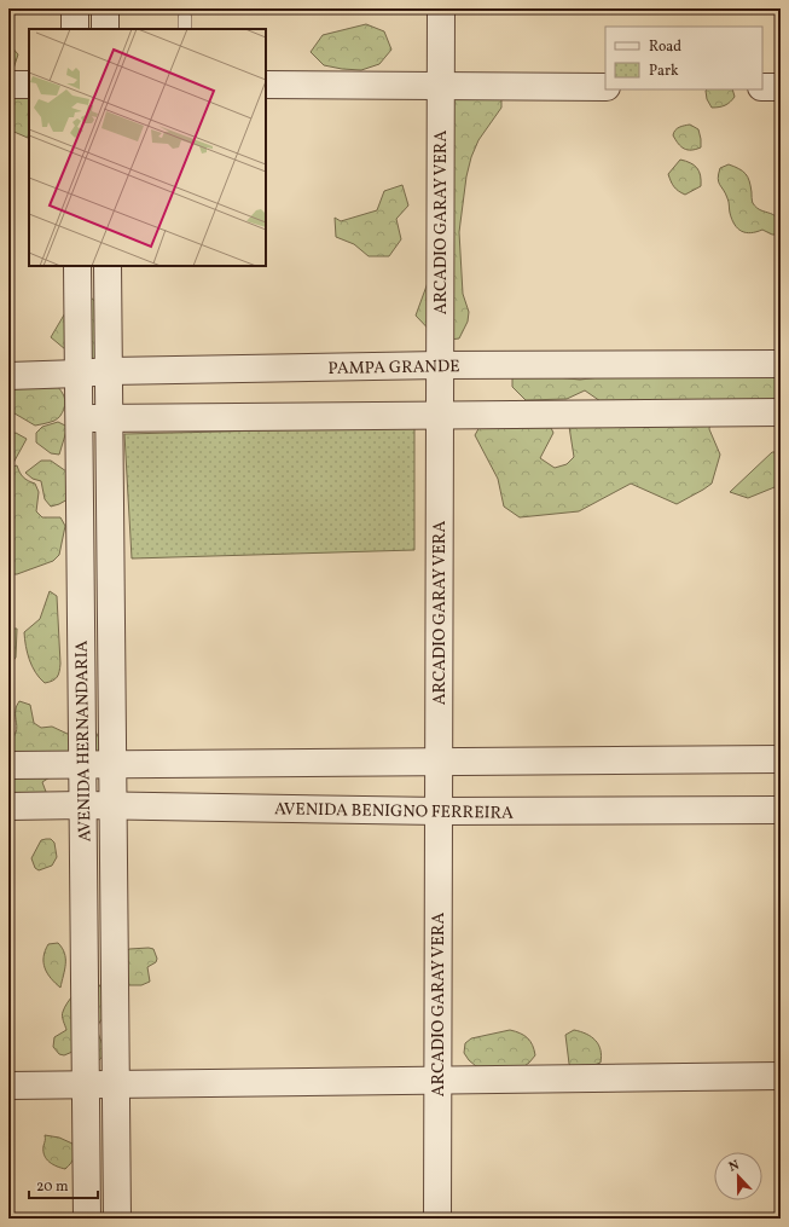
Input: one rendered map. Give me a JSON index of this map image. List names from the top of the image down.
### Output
{
  "streets": {
    "street": [
      "ARCADIO GARAY VERA",
      "PAMPA GRANDE",
      "AVENIDA HERNANDARIA",
      "AVENIDA BENIGNO FERREIRA"
    ]
  },
  "crossings": [
    ["ARCADIO GARAY VERA", "PAMPA GRANDE"],
    ["ARCADIO GARAY VERA", "AVENIDA BENIGNO FERREIRA"],
    ["PAMPA GRANDE", "AVENIDA HERNANDARIA"],
    ["AVENIDA HERNANDARIA", "AVENIDA BENIGNO FERREIRA"]
  ],
  "legend": ["Road", "Park"],
  "scale_bar": "20 m",
  "north": "top"
}
